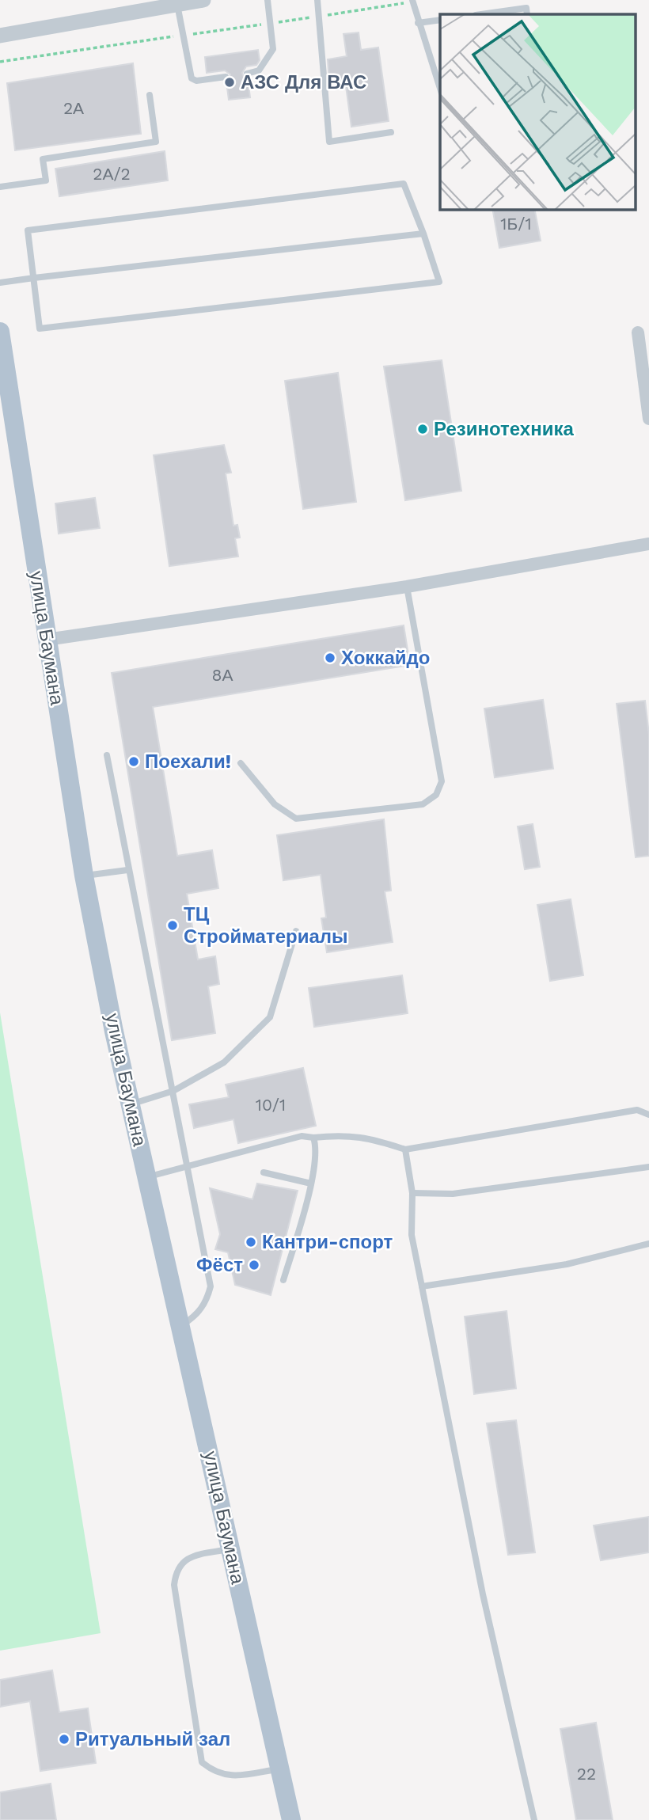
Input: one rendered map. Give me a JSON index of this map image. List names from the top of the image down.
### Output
{
  "streets": {
    "main road": ["улица Баумана"]
  },
  "places": [
    "АЗС Для ВАС",
    "Резинотехника",
    "Хоккайдо",
    "Поехали!",
    "ТЦ Стройматериалы",
    "Кантри-спорт",
    "Фёст",
    "Ритуальный зал"
  ],
  "house_numbers": [
    "2А",
    "2А/2",
    "1Б/1",
    "8А",
    "10/1",
    "22"
  ]
}
